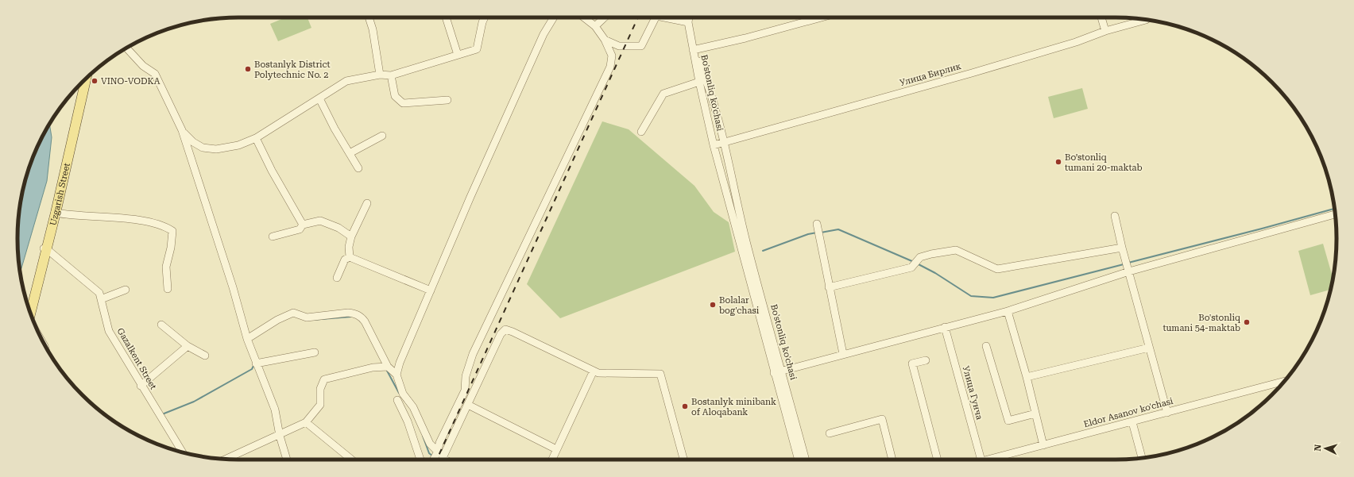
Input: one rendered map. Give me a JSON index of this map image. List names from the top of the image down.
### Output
{
  "streets": {
    "main road": ["Uzgarish Street"],
    "street": [
      "Улица Бирлик",
      "Bo'stonliq ko'chasi",
      "Gazalkent Street",
      "Улица Гунча",
      "Eldor Asanov ko'chasi"
    ]
  },
  "crossings": [
    ["Улица Бирлик", "Bo'stonliq ko'chasi"],
    ["Uzgarish Street", "Gazalkent Street"]
  ],
  "places": [
    "Bostanlyk District Polytechnic No. 2",
    "VINO-VODKA",
    "Bo’stonliq tumani 20-maktab",
    "Bolalar bog'chasi",
    "Bo'stonliq tumani 54-maktab",
    "Bostanlyk minibank of Aloqabank"
  ],
  "north": "left"
}
